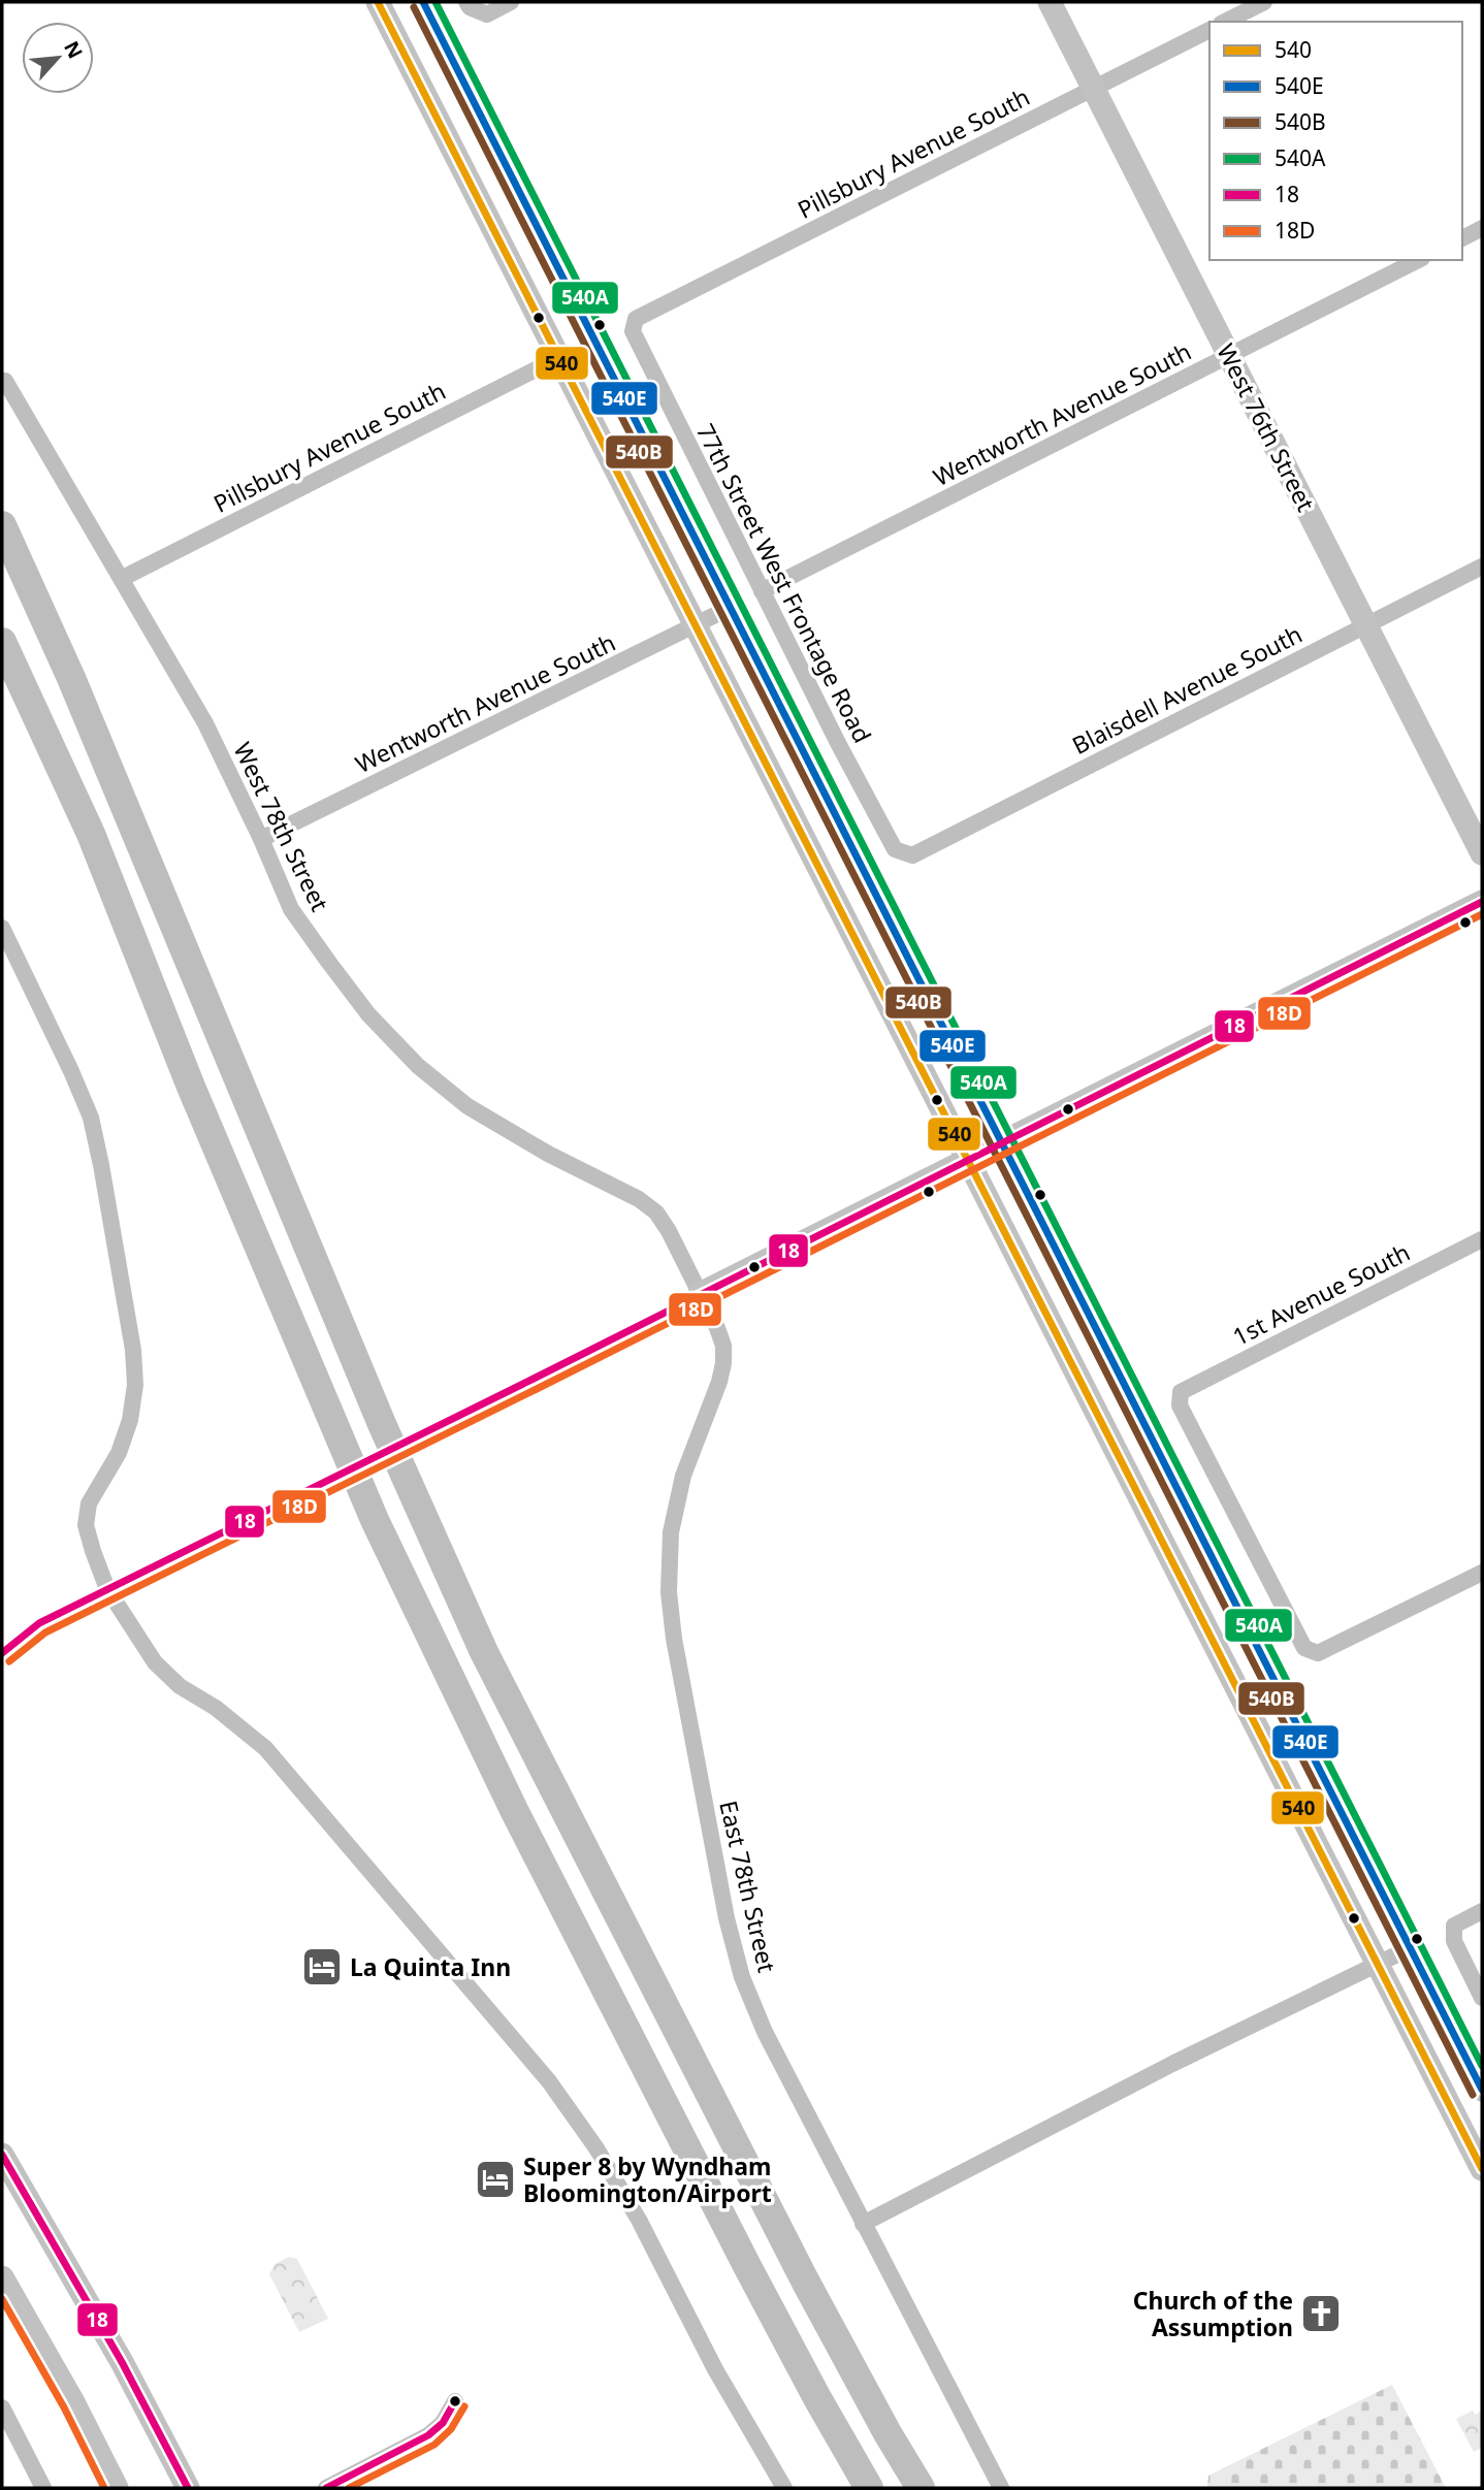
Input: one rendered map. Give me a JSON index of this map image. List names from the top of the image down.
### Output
{
  "streets": {
    "street": [
      "Pillsbury Avenue South",
      "Wentworth Avenue South",
      "West 76th Street",
      "77th Street West Frontage Road",
      "Blaisdell Avenue South",
      "West 78th Street",
      "1st Avenue South",
      "East 78th Street"
    ]
  },
  "crossings": [
    ["Pillsbury Avenue South", "West 76th Street"],
    ["Pillsbury Avenue South", "77th Street West Frontage Road"],
    ["Pillsbury Avenue South", "West 78th Street"],
    ["Wentworth Avenue South", "West 76th Street"],
    ["Wentworth Avenue South", "77th Street West Frontage Road"],
    ["Wentworth Avenue South", "West 78th Street"],
    ["West 76th Street", "Blaisdell Avenue South"],
    ["77th Street West Frontage Road", "Blaisdell Avenue South"],
    ["West 78th Street", "East 78th Street"]
  ],
  "places": {
    "hotel": ["La Quinta Inn", "Super 8 by Wyndham Bloomington/Airport"],
    "church": ["Church of the Assumption"]
  },
  "lines": [
    "transit line 540",
    "transit line 540E",
    "transit line 540A",
    "transit line 540B",
    "transit line 18",
    "transit line 18D"
  ],
  "legend": [
    "540",
    "540E",
    "540B",
    "540A",
    "18",
    "18D"
  ],
  "north": "top right"
}
